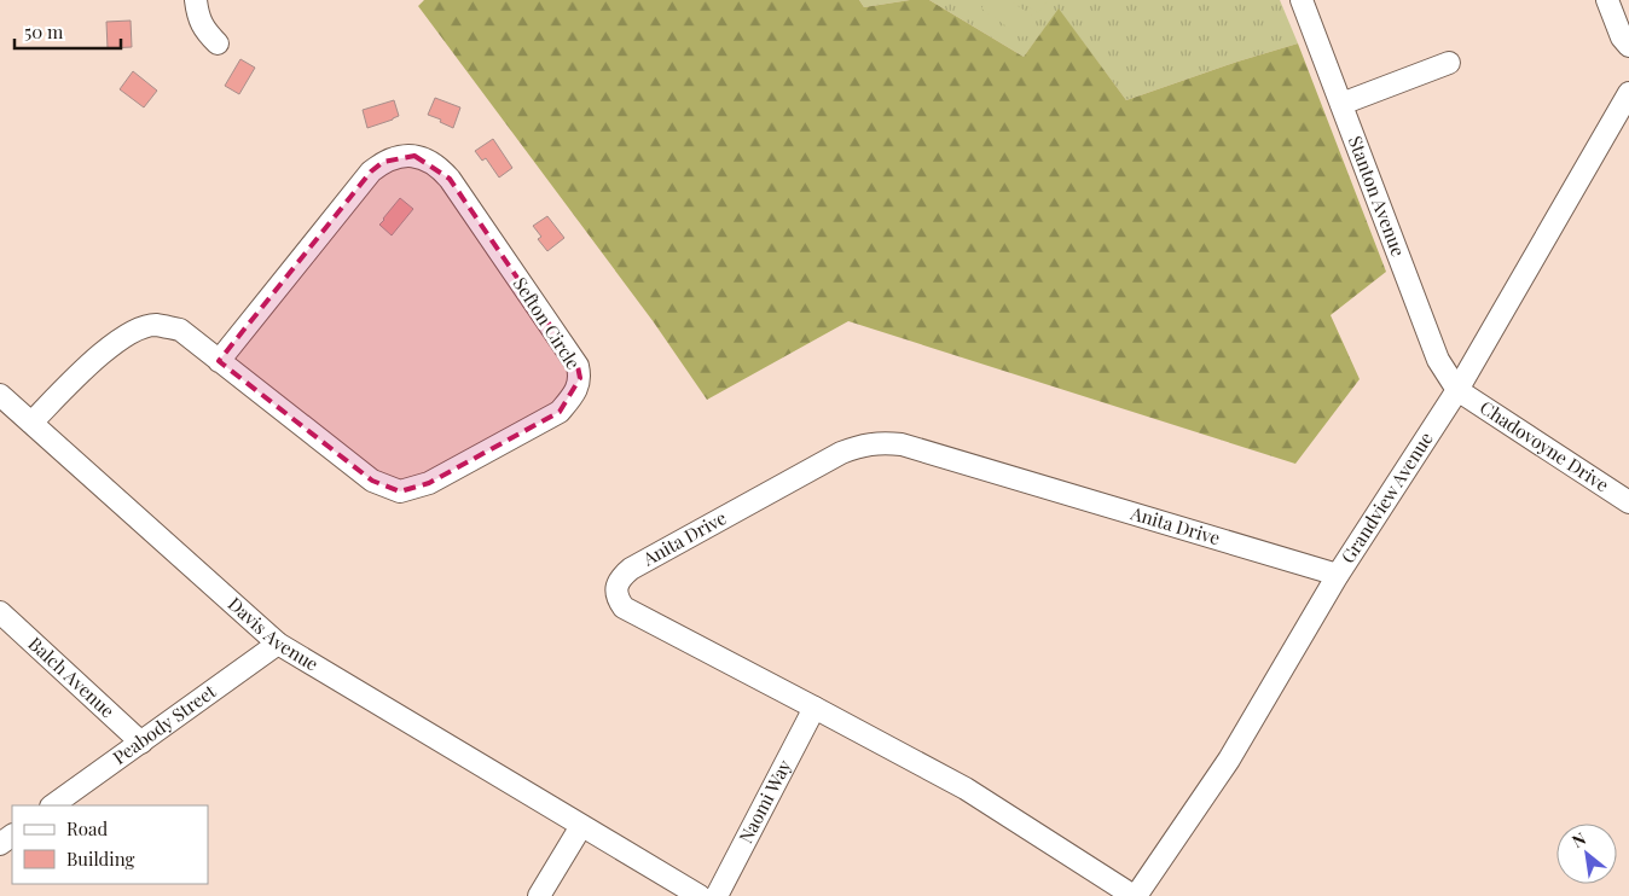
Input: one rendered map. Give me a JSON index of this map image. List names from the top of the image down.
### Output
{
  "streets": {
    "street": [
      "Stanton Avenue",
      "Sefton Circle",
      "Chadovoyne Drive",
      "Grandview Avenue",
      "Anita Drive",
      "Davis Avenue",
      "Balch Avenue",
      "Peabody Street",
      "Naomi Way"
    ]
  },
  "crossings": [
    ["Stanton Avenue", "Chadovoyne Drive"],
    ["Stanton Avenue", "Grandview Avenue"],
    ["Sefton Circle", "Davis Avenue"],
    ["Chadovoyne Drive", "Grandview Avenue"],
    ["Grandview Avenue", "Anita Drive"],
    ["Anita Drive", "Naomi Way"],
    ["Davis Avenue", "Peabody Street"],
    ["Balch Avenue", "Peabody Street"]
  ],
  "legend": ["Road", "Building"],
  "scale_bar": "50 m",
  "north": "top left"
}
